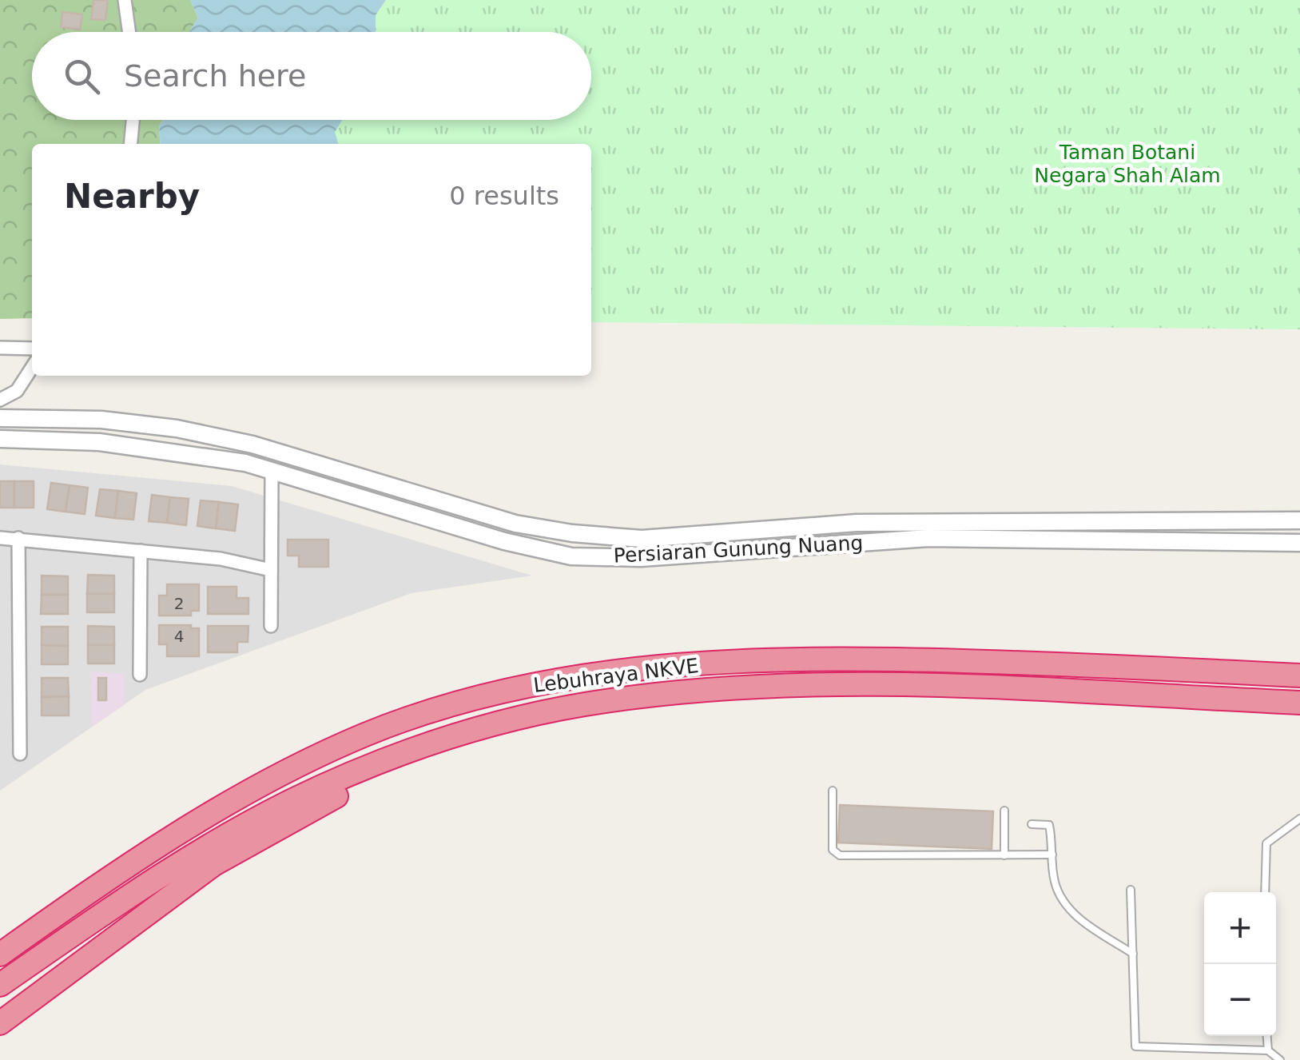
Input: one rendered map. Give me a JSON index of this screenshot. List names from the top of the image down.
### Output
{
  "streets": {
    "highway": ["Lebuhraya NKVE"],
    "street": ["Persiaran Gunung Nuang"]
  },
  "parks": ["Taman Botani Negara Shah Alam"],
  "house_numbers": ["2", "4"],
  "page": {
    "search": "Search here",
    "heading": ["Nearby", "0 results"],
    "map_buttons": ["+", "−"]
  }
}
